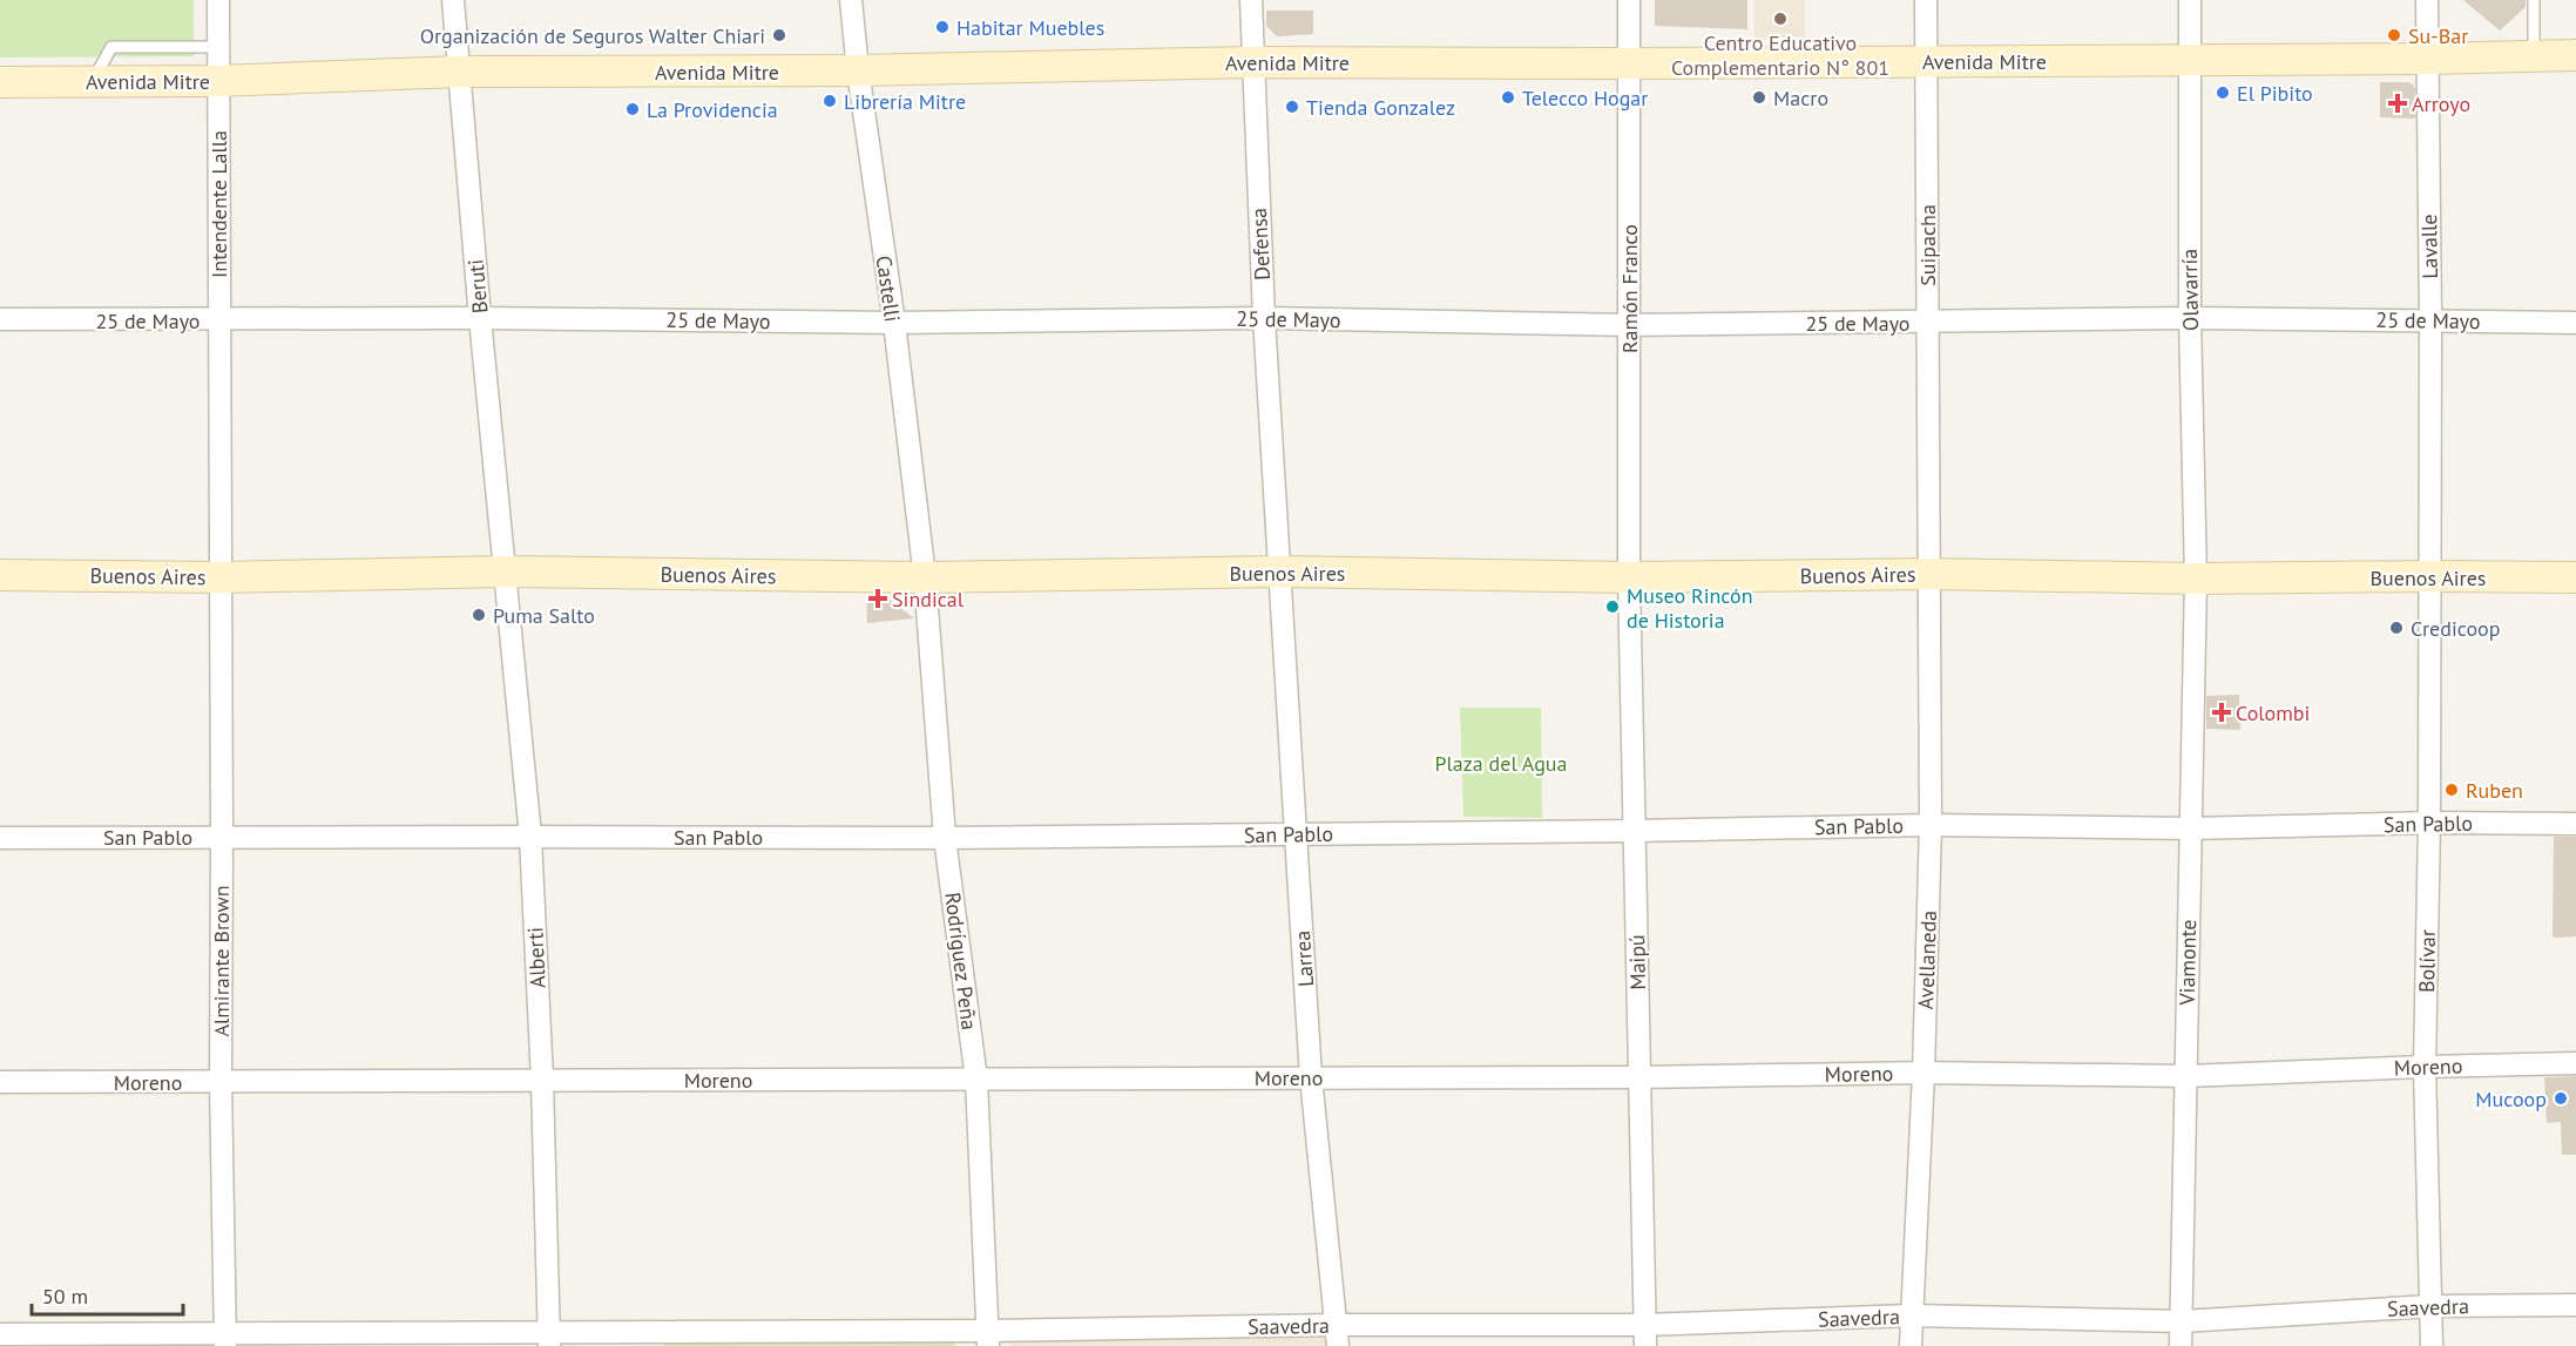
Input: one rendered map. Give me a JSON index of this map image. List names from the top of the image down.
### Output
{
  "streets": {
    "main road": ["Avenida Mitre", "Buenos Aires"],
    "street": [
      "Intendente Lalla",
      "Defensa",
      "Suipacha",
      "Lavalle",
      "Beruti",
      "Castelli",
      "Ramón Franco",
      "Olavarría",
      "25 de Mayo",
      "San Pablo",
      "Alberti",
      "Larrea",
      "Avellaneda",
      "Almirante Brown",
      "Rodríguez Peña",
      "Bolívar",
      "Maipú",
      "Viamonte",
      "Moreno",
      "Saavedra"
    ]
  },
  "crossings": [
    ["Avenida Mitre", "Intendente Lalla"],
    ["Avenida Mitre", "Defensa"],
    ["Avenida Mitre", "Suipacha"],
    ["Avenida Mitre", "Lavalle"],
    ["Avenida Mitre", "Beruti"],
    ["Avenida Mitre", "Castelli"],
    ["Avenida Mitre", "Ramón Franco"],
    ["Avenida Mitre", "Olavarría"],
    ["Intendente Lalla", "25 de Mayo"],
    ["Intendente Lalla", "Buenos Aires"],
    ["Intendente Lalla", "Almirante Brown"],
    ["Defensa", "25 de Mayo"],
    ["Defensa", "Buenos Aires"],
    ["Defensa", "Larrea"],
    ["Suipacha", "25 de Mayo"],
    ["Suipacha", "Buenos Aires"],
    ["Suipacha", "Avellaneda"],
    ["Lavalle", "25 de Mayo"],
    ["Lavalle", "Buenos Aires"],
    ["Lavalle", "Bolívar"],
    ["Beruti", "25 de Mayo"],
    ["Beruti", "Buenos Aires"],
    ["Beruti", "Alberti"],
    ["Castelli", "25 de Mayo"],
    ["Castelli", "Buenos Aires"],
    ["Castelli", "Rodríguez Peña"],
    ["Ramón Franco", "25 de Mayo"],
    ["Ramón Franco", "Buenos Aires"],
    ["Ramón Franco", "Maipú"],
    ["Olavarría", "25 de Mayo"],
    ["Olavarría", "Buenos Aires"],
    ["Olavarría", "Viamonte"],
    ["Buenos Aires", "Alberti"],
    ["Buenos Aires", "Larrea"],
    ["Buenos Aires", "Avellaneda"],
    ["Buenos Aires", "Almirante Brown"],
    ["Buenos Aires", "Rodríguez Peña"],
    ["Buenos Aires", "Bolívar"],
    ["Buenos Aires", "Maipú"],
    ["Buenos Aires", "Viamonte"],
    ["San Pablo", "Alberti"],
    ["San Pablo", "Larrea"],
    ["San Pablo", "Avellaneda"],
    ["San Pablo", "Almirante Brown"],
    ["San Pablo", "Rodríguez Peña"],
    ["San Pablo", "Bolívar"],
    ["San Pablo", "Maipú"],
    ["San Pablo", "Viamonte"],
    ["Alberti", "Moreno"],
    ["Alberti", "Saavedra"],
    ["Larrea", "Moreno"],
    ["Larrea", "Saavedra"],
    ["Avellaneda", "Moreno"],
    ["Avellaneda", "Saavedra"],
    ["Almirante Brown", "Moreno"],
    ["Almirante Brown", "Saavedra"],
    ["Rodríguez Peña", "Moreno"],
    ["Rodríguez Peña", "Saavedra"],
    ["Bolívar", "Moreno"],
    ["Bolívar", "Saavedra"],
    ["Maipú", "Moreno"],
    ["Maipú", "Saavedra"],
    ["Viamonte", "Moreno"],
    ["Viamonte", "Saavedra"]
  ],
  "parks": ["Plaza del Agua"],
  "places": {
    "other": [
      "Centro Educativo Complementario N° 801",
      "Habitar Muebles",
      "Organización de Seguros Walter Chiari",
      "Su-Bar",
      "El Pibito",
      "Telecco Hogar",
      "Macro",
      "Librería Mitre",
      "Tienda Gonzalez",
      "La Providencia",
      "Museo Rincón de Historia",
      "Puma Salto",
      "Credicoop",
      "Ruben",
      "Mucoop"
    ],
    "health": ["Arroyo", "Sindical", "Colombi"]
  },
  "scale_bar": "50 m"
}
